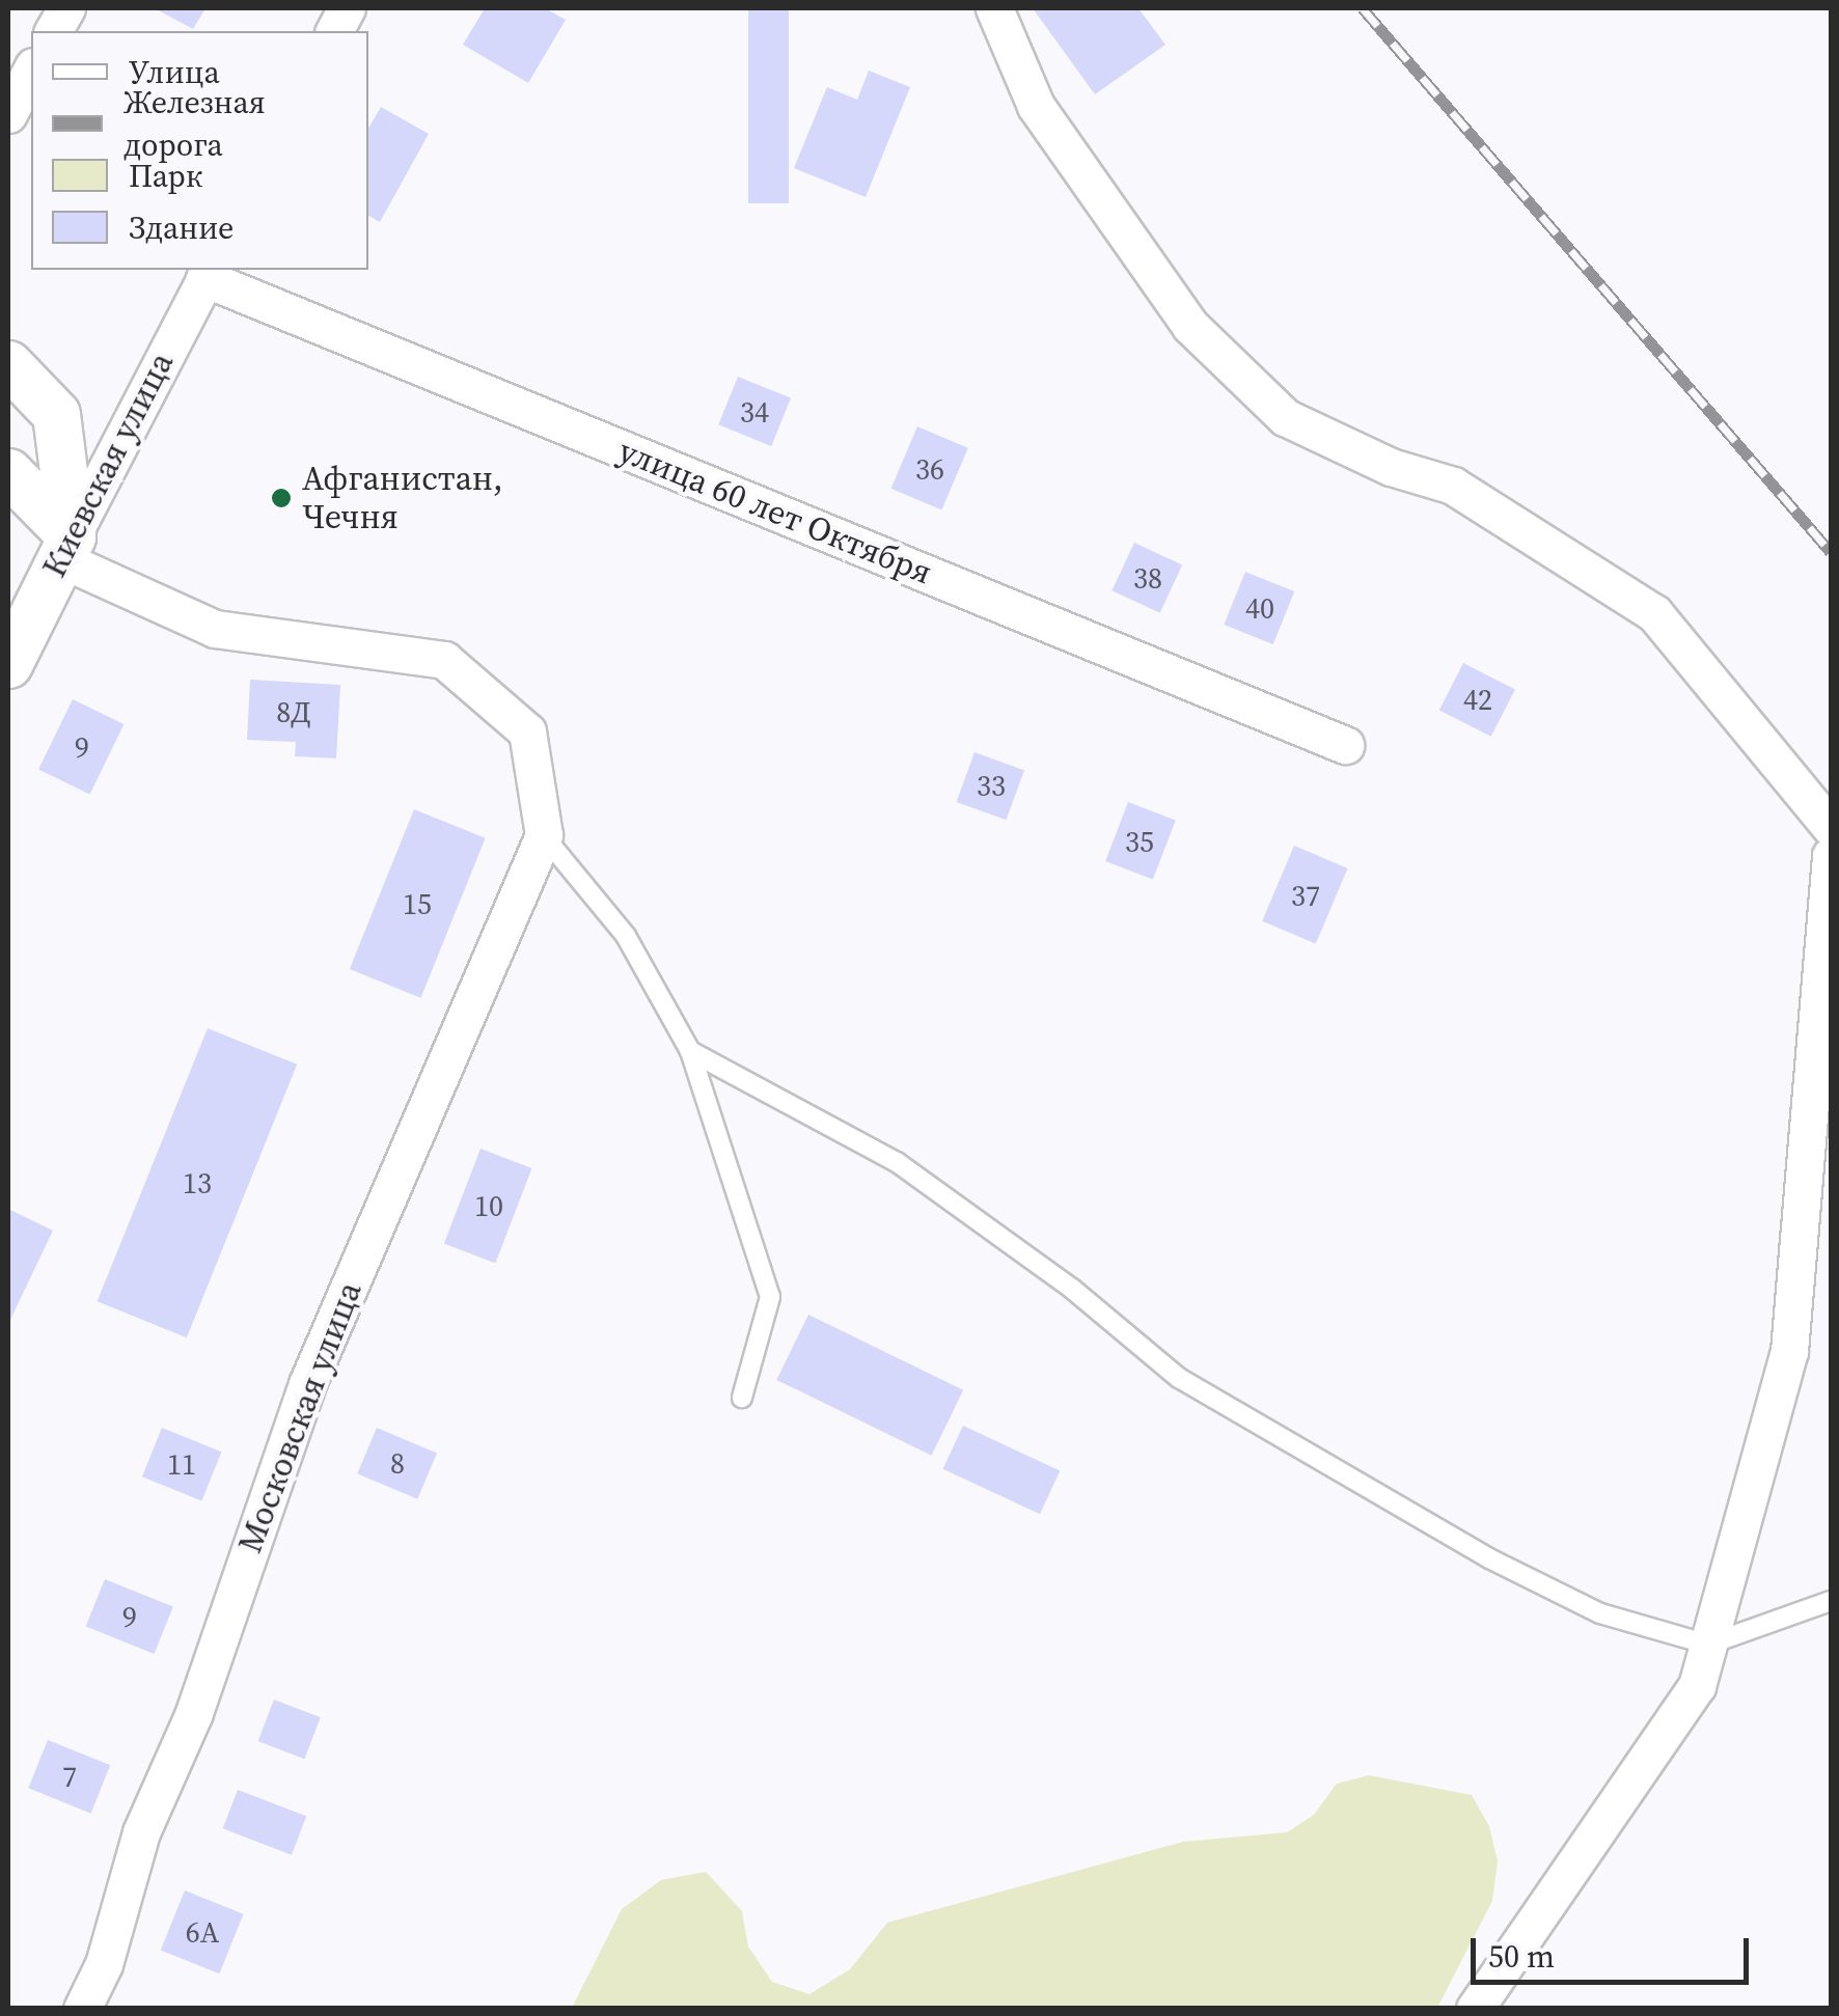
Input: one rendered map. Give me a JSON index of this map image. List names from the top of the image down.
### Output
{
  "streets": {
    "street": ["Киевская улица", "улица 60 лет Октября", "Московская улица"]
  },
  "crossings": [
    ["Киевская улица", "улица 60 лет Октября"]
  ],
  "places": ["Афганистан, Чечня"],
  "house_numbers": [
    "34",
    "36",
    "38",
    "40",
    "42",
    "8Д",
    "9",
    "33",
    "35",
    "37",
    "15",
    "13",
    "10",
    "8",
    "11",
    "9",
    "7",
    "6А"
  ],
  "legend": [
    "Улица",
    "Железная дорога",
    "Парк",
    "Здание"
  ],
  "scale_bar": "50 m"
}
